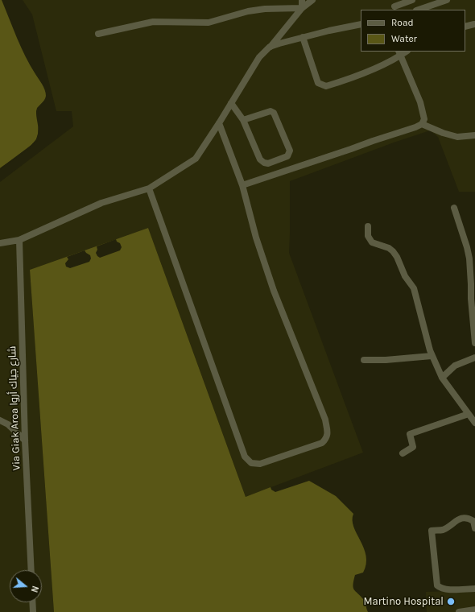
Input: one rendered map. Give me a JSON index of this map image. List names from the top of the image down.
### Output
{
  "streets": {
    "street": ["Via Giak Aroa شارع جياك أروا"]
  },
  "places": ["Martino Hospital"],
  "legend": ["Road", "Water"],
  "north": "right"
}
